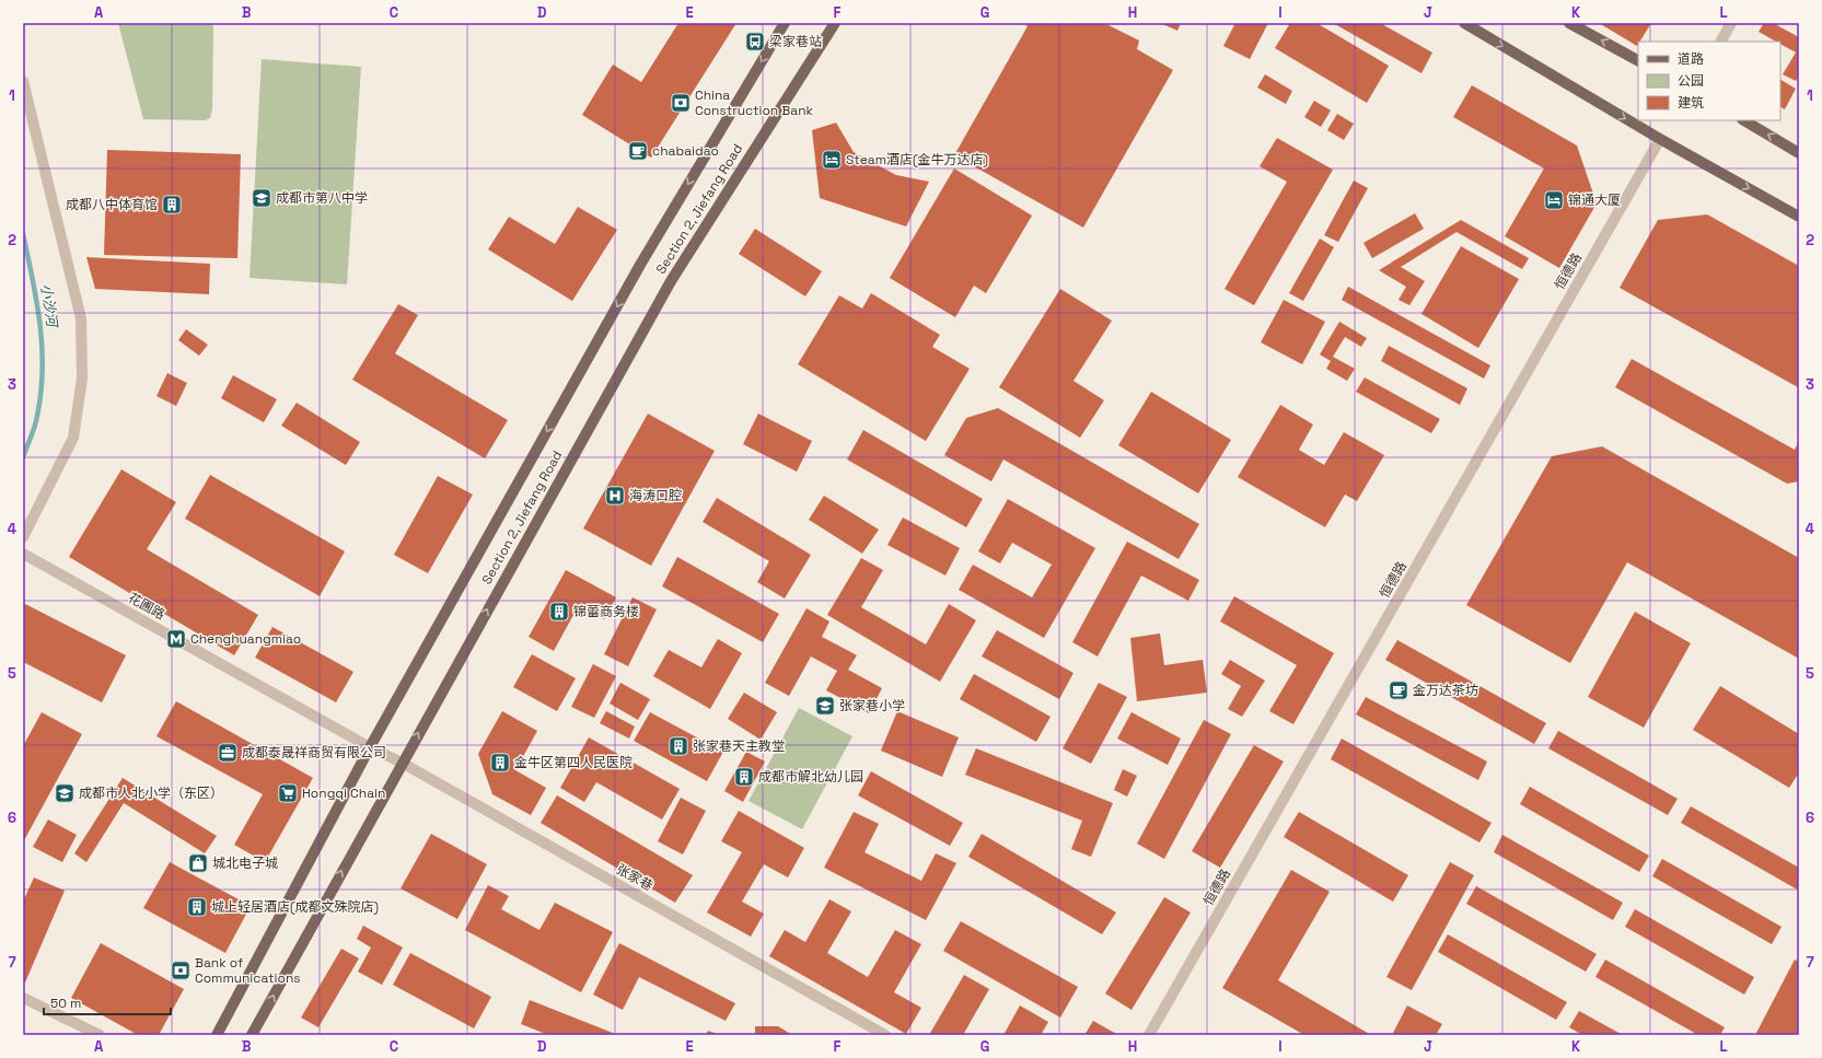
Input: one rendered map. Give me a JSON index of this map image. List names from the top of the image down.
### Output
{
  "streets": {
    "main road": ["Section 2, Jiefang Road"],
    "street": ["恒德路", "花圃路", "张家巷"]
  },
  "crossings": [
    ["Section 2, Jiefang Road", "花圃路"],
    ["Section 2, Jiefang Road", "张家巷"],
    ["花圃路", "张家巷"]
  ],
  "water": ["小沙河"],
  "places": {
    "bus stop": ["梁家巷站"],
    "bank": ["China Construction Bank", "Bank of Communications"],
    "cafe": ["chabaidao", "金万达茶坊"],
    "hotel": ["Steam酒店(金牛万达店)", "锦通大厦"],
    "school or university": ["成都市第八中学", "张家巷小学", "成都市人北小学（东区）"],
    "building": [
      "成都八中体育馆",
      "锦蕾商务楼",
      "张家巷天主教堂",
      "金牛区第四人民医院",
      "成都市解北幼儿园",
      "城上轻居酒店(成都文殊院店)"
    ],
    "hospital": ["海涛口腔"],
    "metro station": ["Chenghuangmiao"],
    "office": ["成都泰晟祥商贸有限公司"],
    "supermarket": ["Hongqi Chain"],
    "shop": ["城北电子城"]
  },
  "legend": ["道路", "公园", "建筑"],
  "scale_bar": "50 m",
  "grid": {
    "columns": [
      "A",
      "B",
      "C",
      "D",
      "E",
      "F",
      "G",
      "H",
      "I",
      "J",
      "K",
      "L"
    ],
    "rows": [
      "1",
      "2",
      "3",
      "4",
      "5",
      "6",
      "7"
    ]
  }
}
